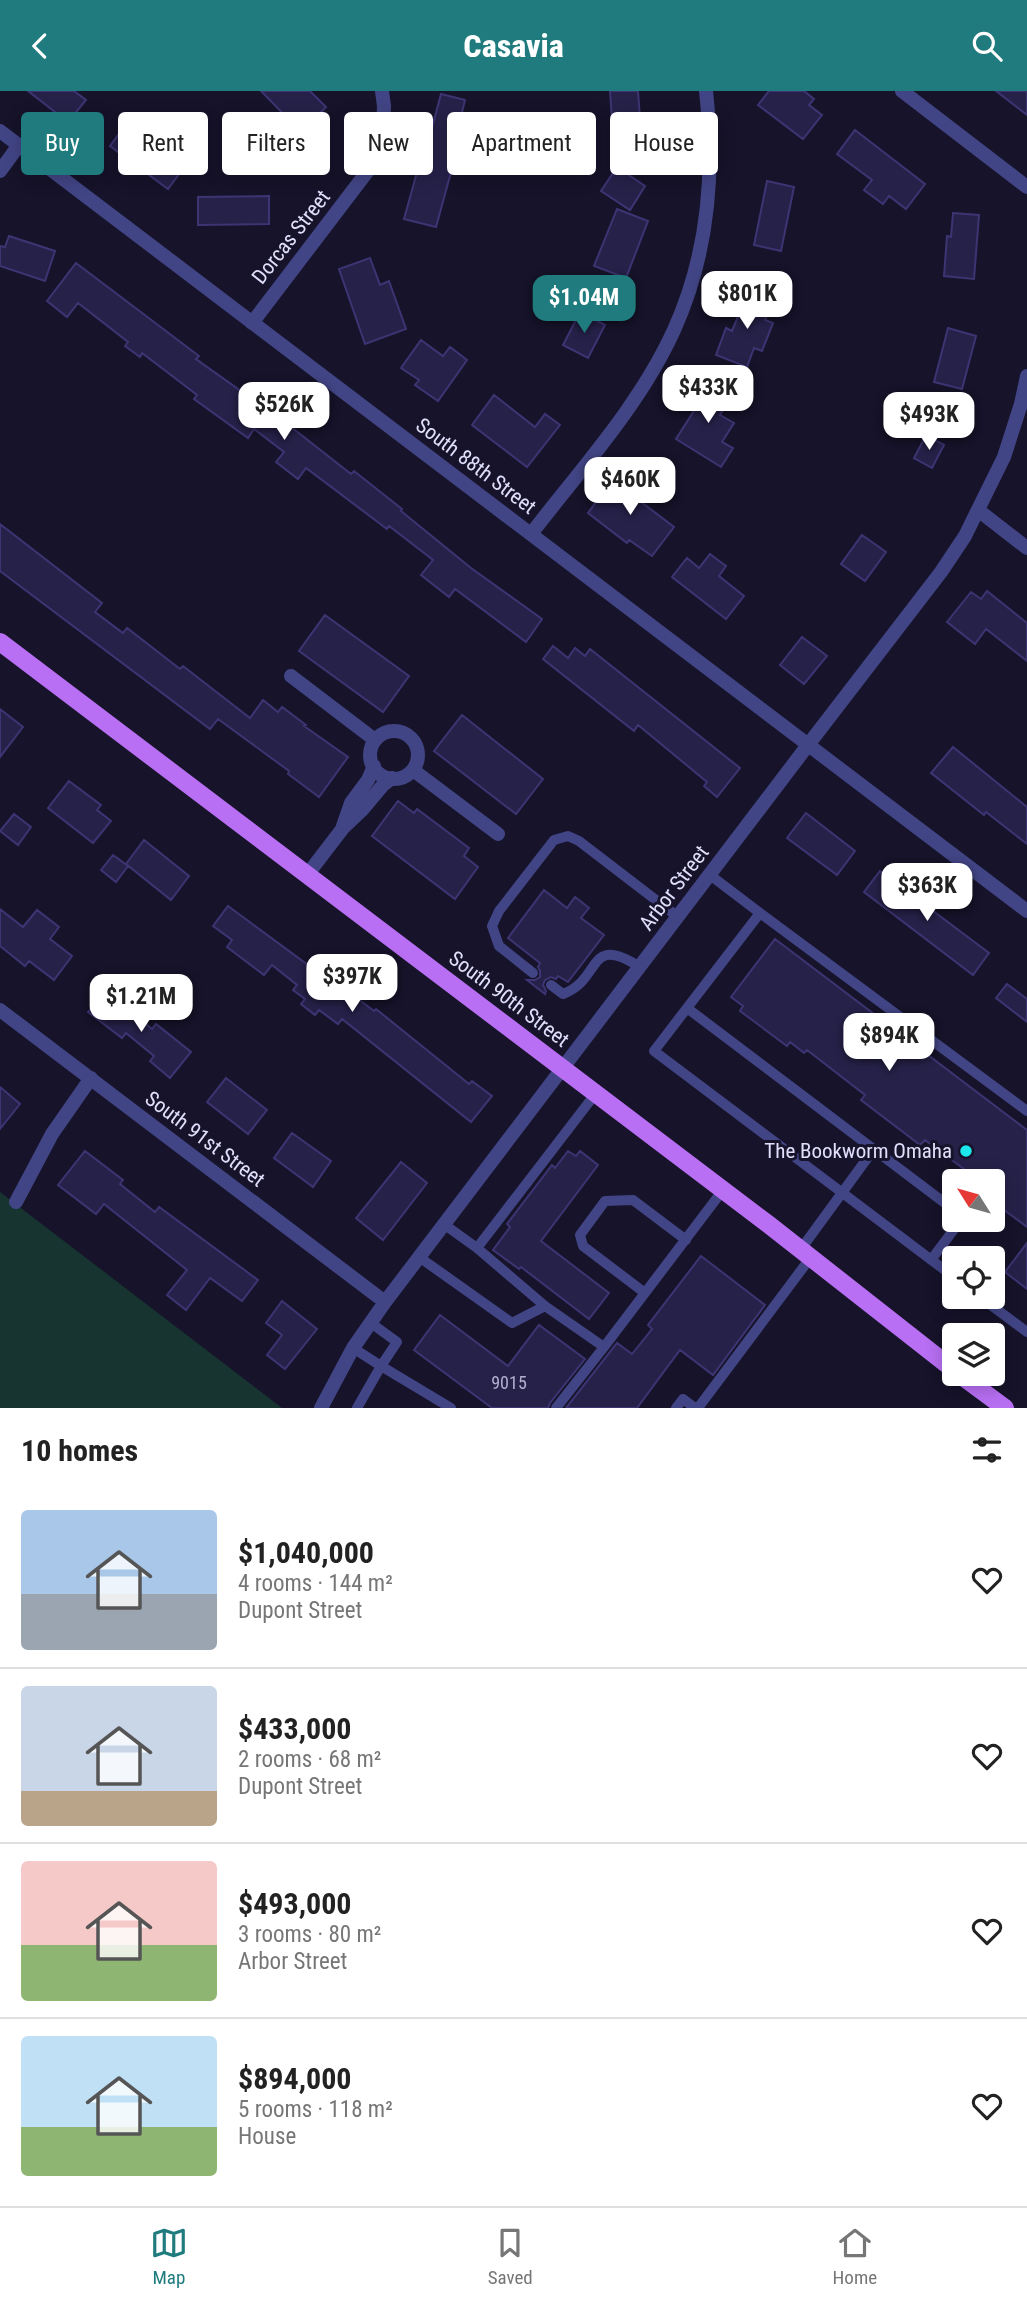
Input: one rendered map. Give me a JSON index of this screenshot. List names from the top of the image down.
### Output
{
  "streets": {
    "main road": ["South 90th Street"],
    "street": [
      "Dorcas Street",
      "South 88th Street",
      "Arbor Street",
      "South 91st Street"
    ]
  },
  "crossings": [
    ["Dorcas Street", "South 88th Street"],
    ["South 88th Street", "Arbor Street"],
    ["Arbor Street", "South 90th Street"],
    ["Arbor Street", "South 91st Street"]
  ],
  "places": ["The Bookworm Omaha"],
  "house_numbers": ["9015"],
  "north": "top left",
  "page": {
    "header": "Casavia",
    "chip": [
      "Buy",
      "Rent",
      "Filters",
      "New",
      "Apartment",
      "House"
    ],
    "price": [
      "$801K",
      "$1.04M",
      "$433K",
      "$526K",
      "$493K",
      "$460K",
      "$363K",
      "$397K",
      "$1.21M",
      "$894K"
    ],
    "heading": "10 homes",
    "list": [
      {
        "name": "$1,040,000",
        "note": "4 rooms · 144 m² · Dupont Street"
      },
      {
        "name": "$433,000",
        "note": "2 rooms · 68 m² · Dupont Street"
      },
      {
        "name": "$493,000",
        "note": "3 rooms · 80 m² · Arbor Street"
      },
      {
        "name": "$894,000",
        "note": "5 rooms · 118 m² · House"
      }
    ],
    "tabs": ["Map", "Saved", "Home"]
  }
}
